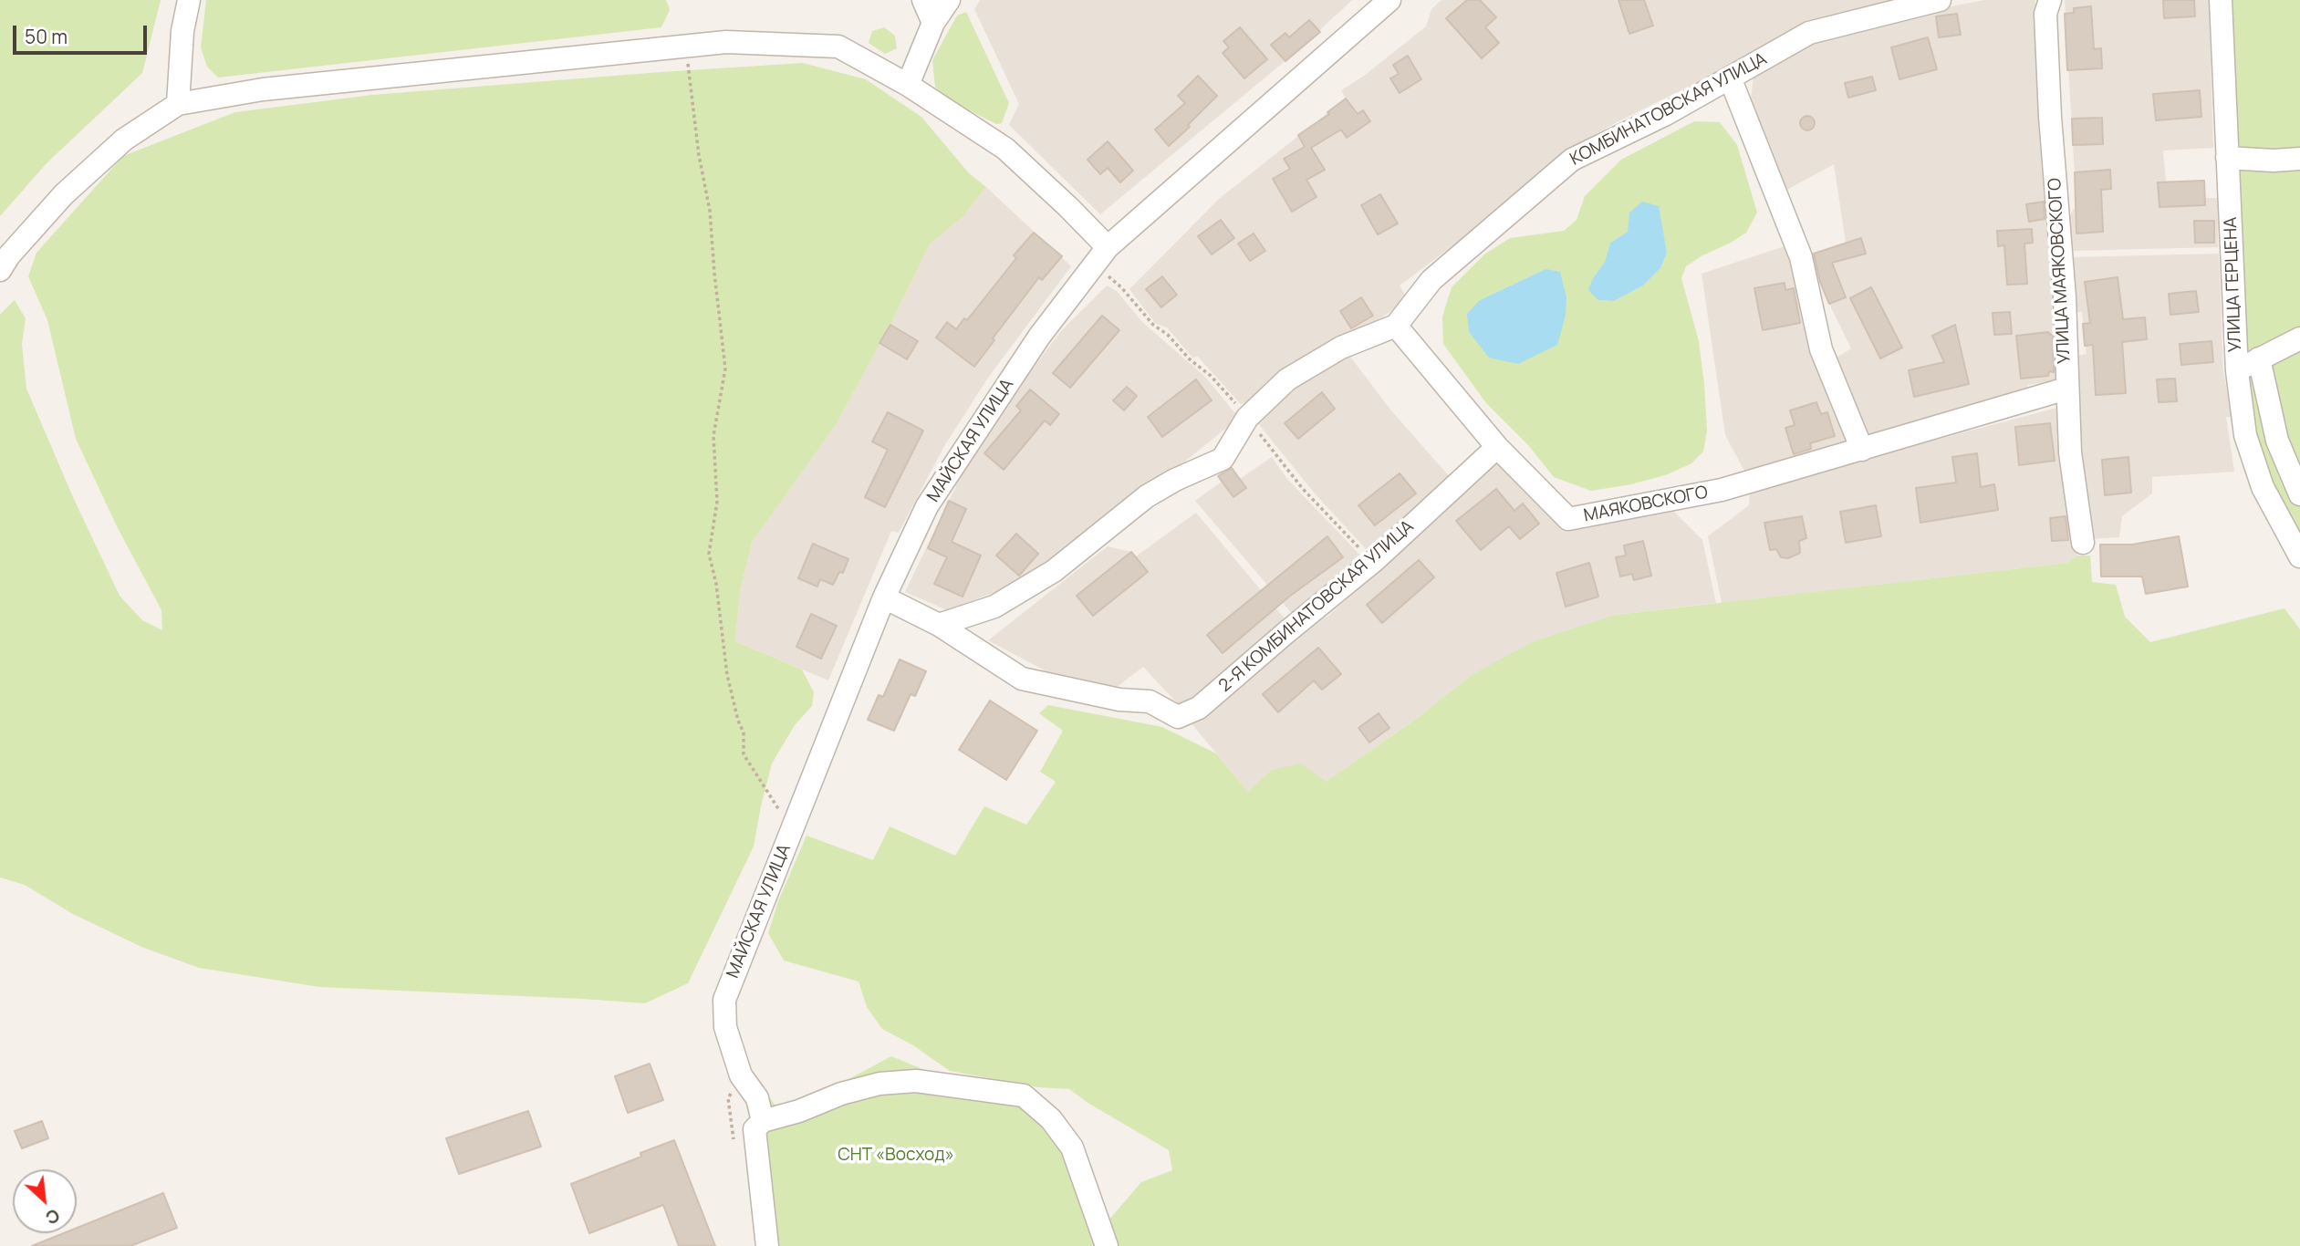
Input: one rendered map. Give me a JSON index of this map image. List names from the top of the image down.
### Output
{
  "streets": {
    "street": [
      "КОМБИНАТОВСКАЯ УЛИЦА",
      "УЛИЦА МАЯКОВСКОГО",
      "УЛИЦА ГЕРЦЕНА",
      "МАЙСКАЯ УЛИЦА",
      "МАЯКОВСКОГО",
      "2-Я КОМБИНАТОВСКАЯ УЛИЦА"
    ]
  },
  "crossings": [
    ["КОМБИНАТОВСКАЯ УЛИЦА", "МАЯКОВСКОГО"],
    ["КОМБИНАТОВСКАЯ УЛИЦА", "2-Я КОМБИНАТОВСКАЯ УЛИЦА"],
    ["УЛИЦА МАЯКОВСКОГО", "МАЯКОВСКОГО"],
    ["МАЯКОВСКОГО", "2-Я КОМБИНАТОВСКАЯ УЛИЦА"]
  ],
  "parks": ["СНТ «Восход»"],
  "scale_bar": "50 m",
  "north": "bottom right"
}
